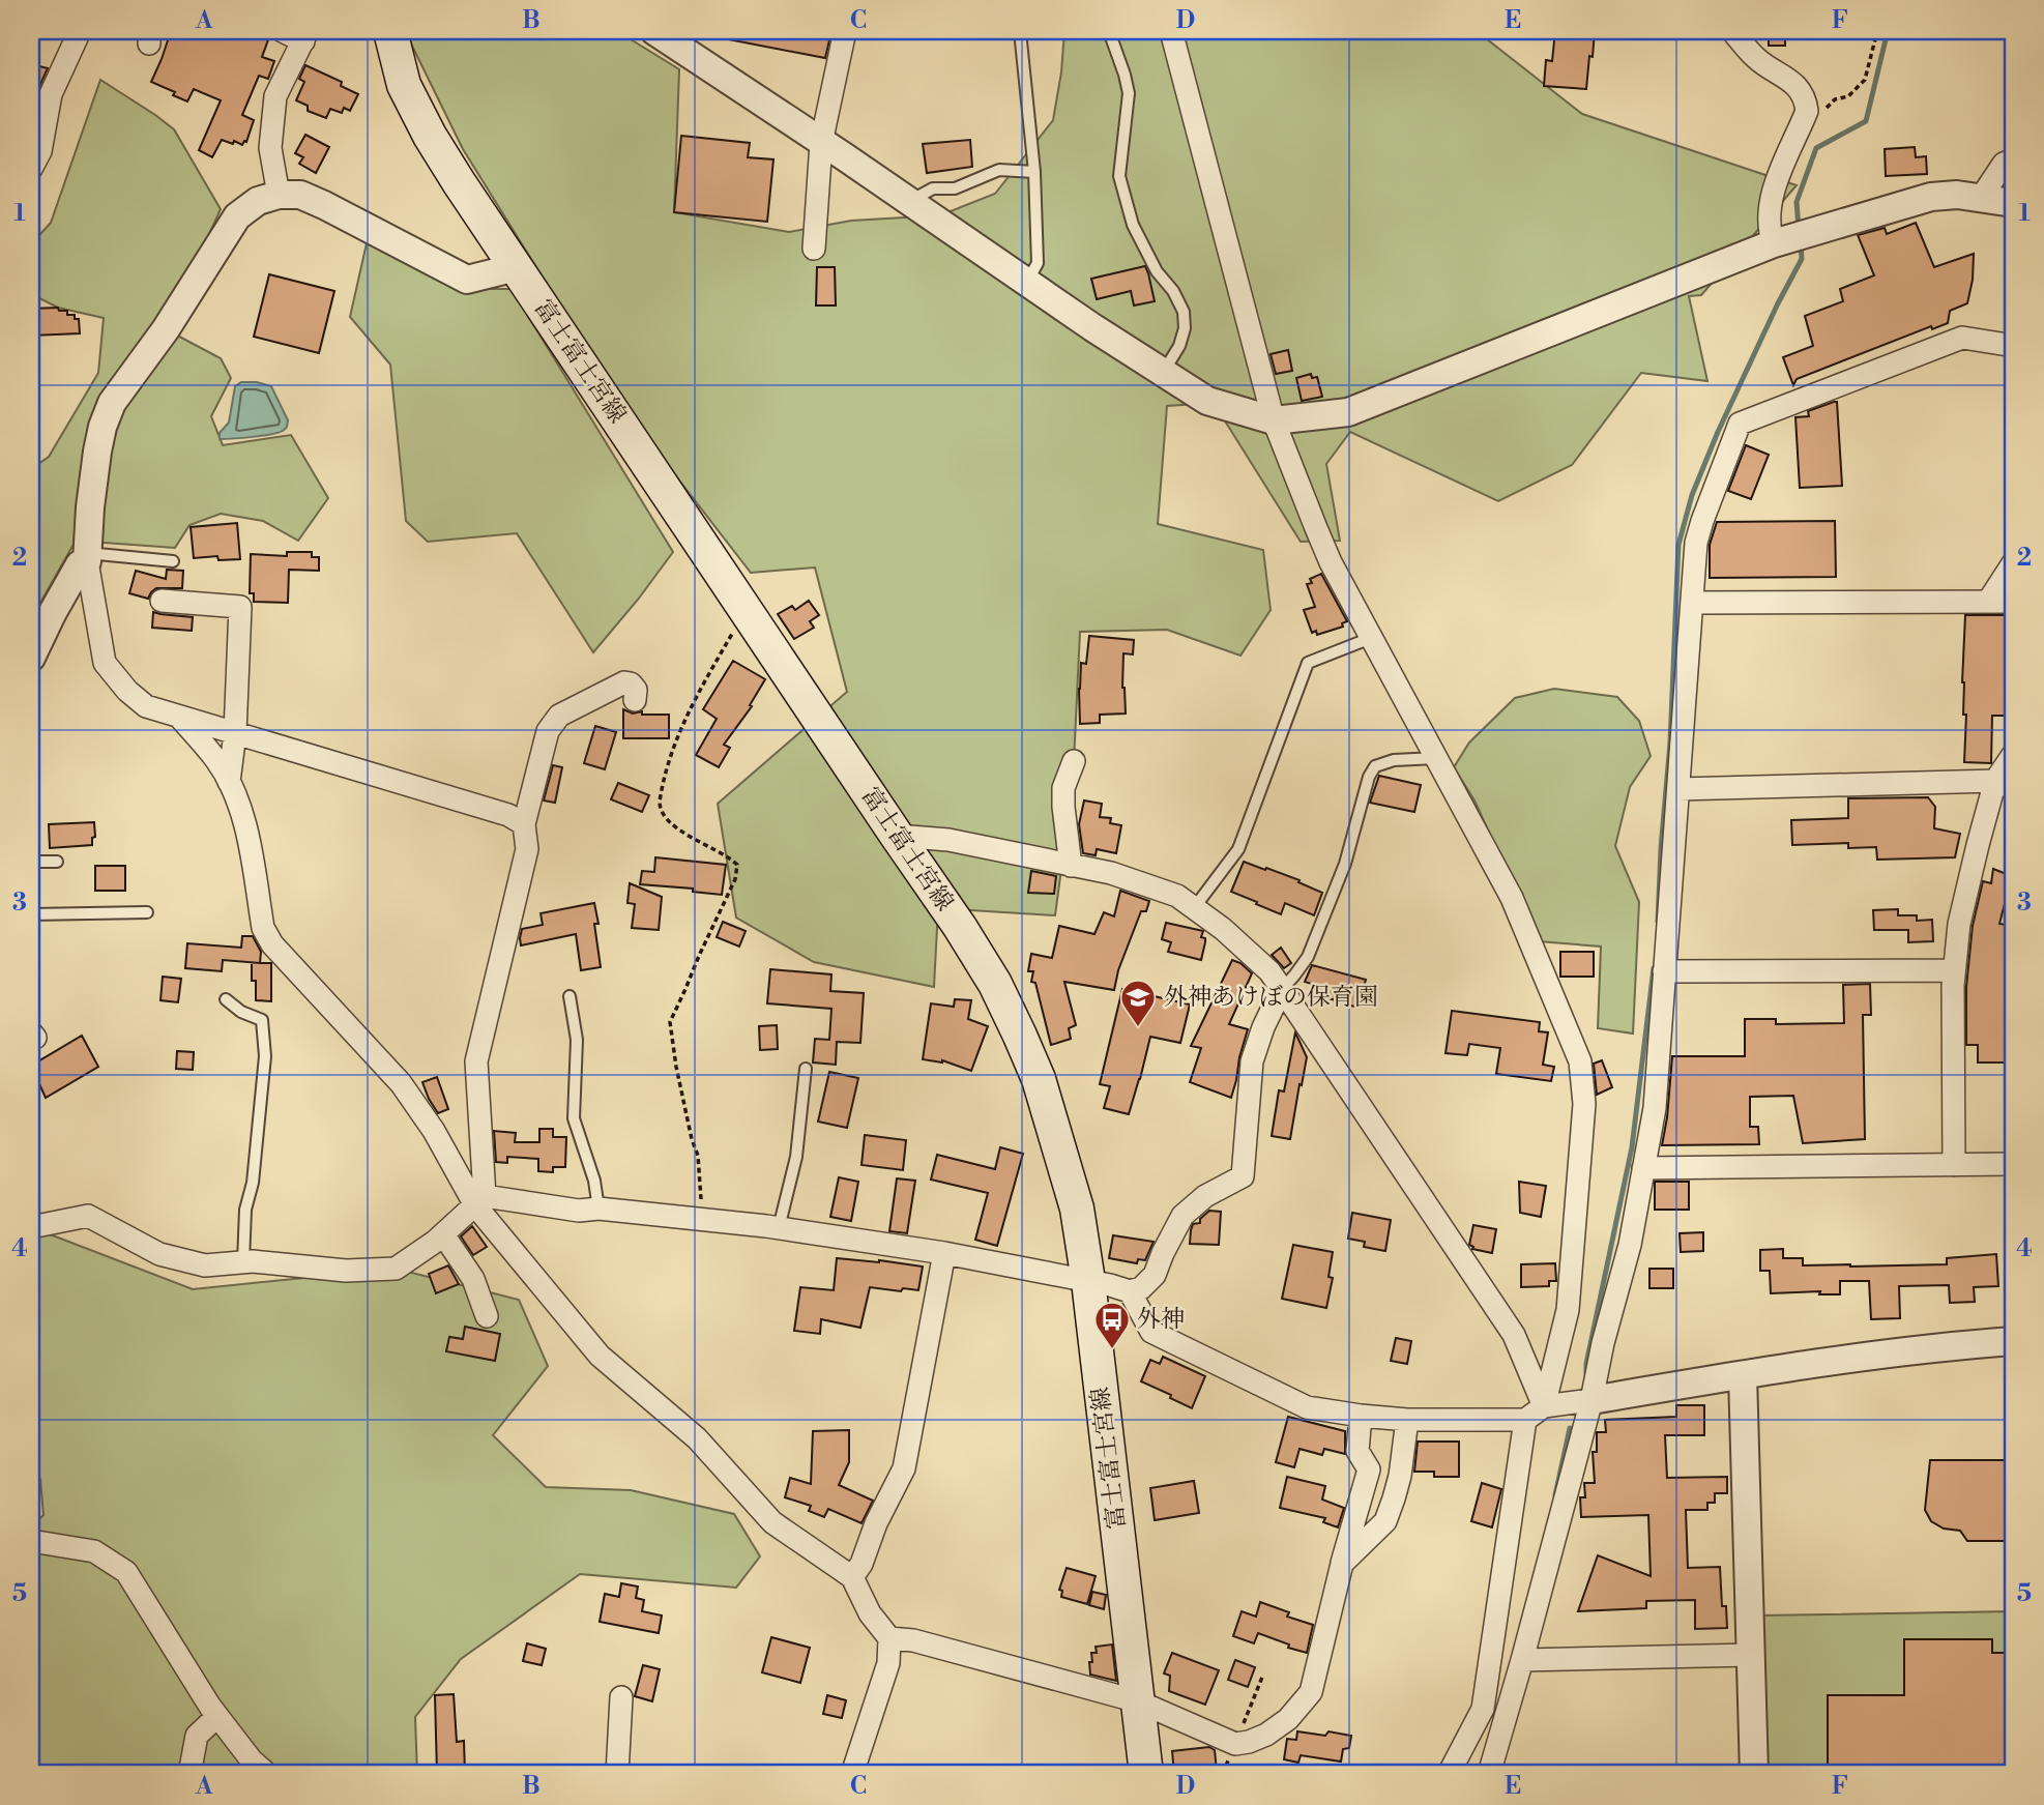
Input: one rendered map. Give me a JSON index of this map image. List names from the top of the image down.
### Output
{
  "streets": {
    "main road": ["富士富士宮線"]
  },
  "places": {
    "school or university": ["外神あけぼの保育園"],
    "bus stop": ["外神"]
  },
  "grid": {
    "columns": [
      "A",
      "B",
      "C",
      "D",
      "E",
      "F"
    ],
    "rows": [
      "1",
      "2",
      "3",
      "4",
      "5"
    ]
  }
}
